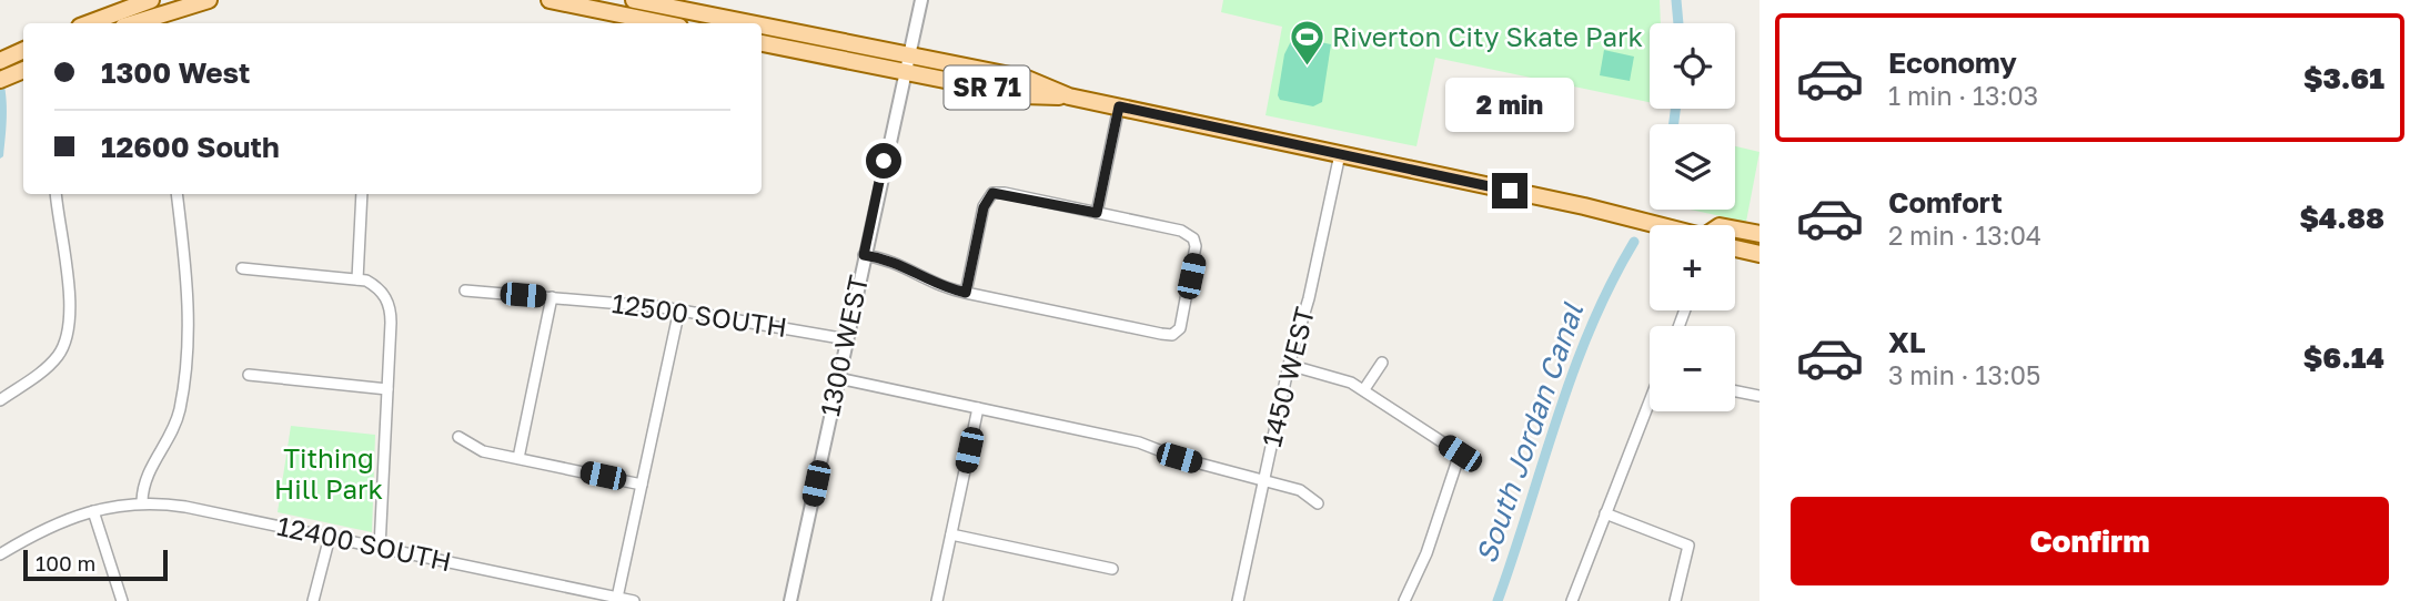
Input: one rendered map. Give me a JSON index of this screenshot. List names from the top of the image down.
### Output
{
  "streets": {
    "main road": ["SR 71"],
    "street": [
      "12500 SOUTH",
      "1300 WEST",
      "1450 WEST",
      "12400 SOUTH"
    ]
  },
  "crossings": [
    ["SR 71", "1300 WEST"],
    ["SR 71", "1450 WEST"],
    ["12500 SOUTH", "1300 WEST"]
  ],
  "water": ["South Jordan Canal"],
  "parks": ["Tithing Hill Park"],
  "places": {
    "sports": ["Riverton City Skate Park"]
  },
  "scale_bar": "100 m",
  "page": {
    "list": [
      {
        "name": "Economy",
        "note": "1 min · 13:03",
        "value": "$3.61"
      },
      {
        "name": "Comfort",
        "note": "2 min · 13:04",
        "value": "$4.88"
      },
      {
        "name": "XL",
        "note": "3 min · 13:05",
        "value": "$6.14"
      }
    ],
    "map_buttons": ["+", "−"],
    "banner": ["1300 West", "12600 South"],
    "bubble": "2 min",
    "buttons": "Confirm",
    "scale": "100 m"
  }
}
